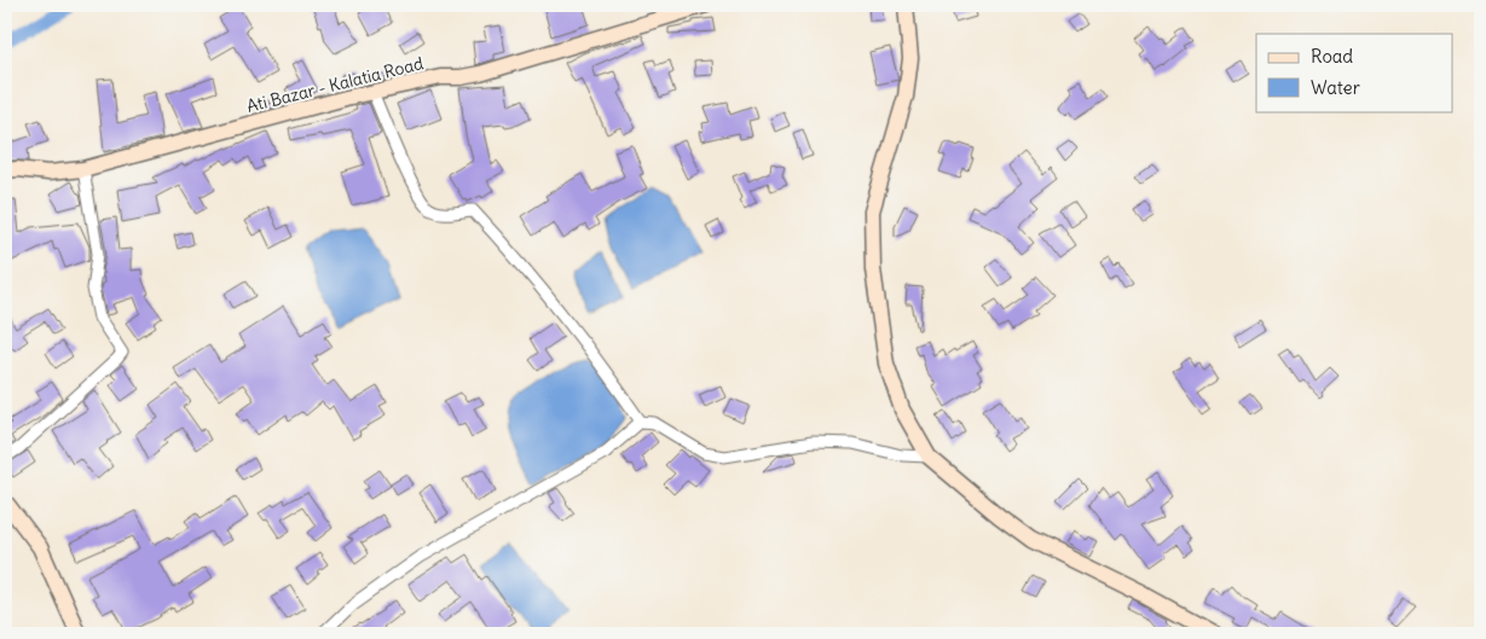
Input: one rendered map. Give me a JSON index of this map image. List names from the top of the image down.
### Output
{
  "streets": {
    "main road": ["Ati Bazar - Kalatia Road"]
  },
  "legend": ["Road", "Water"]
}
